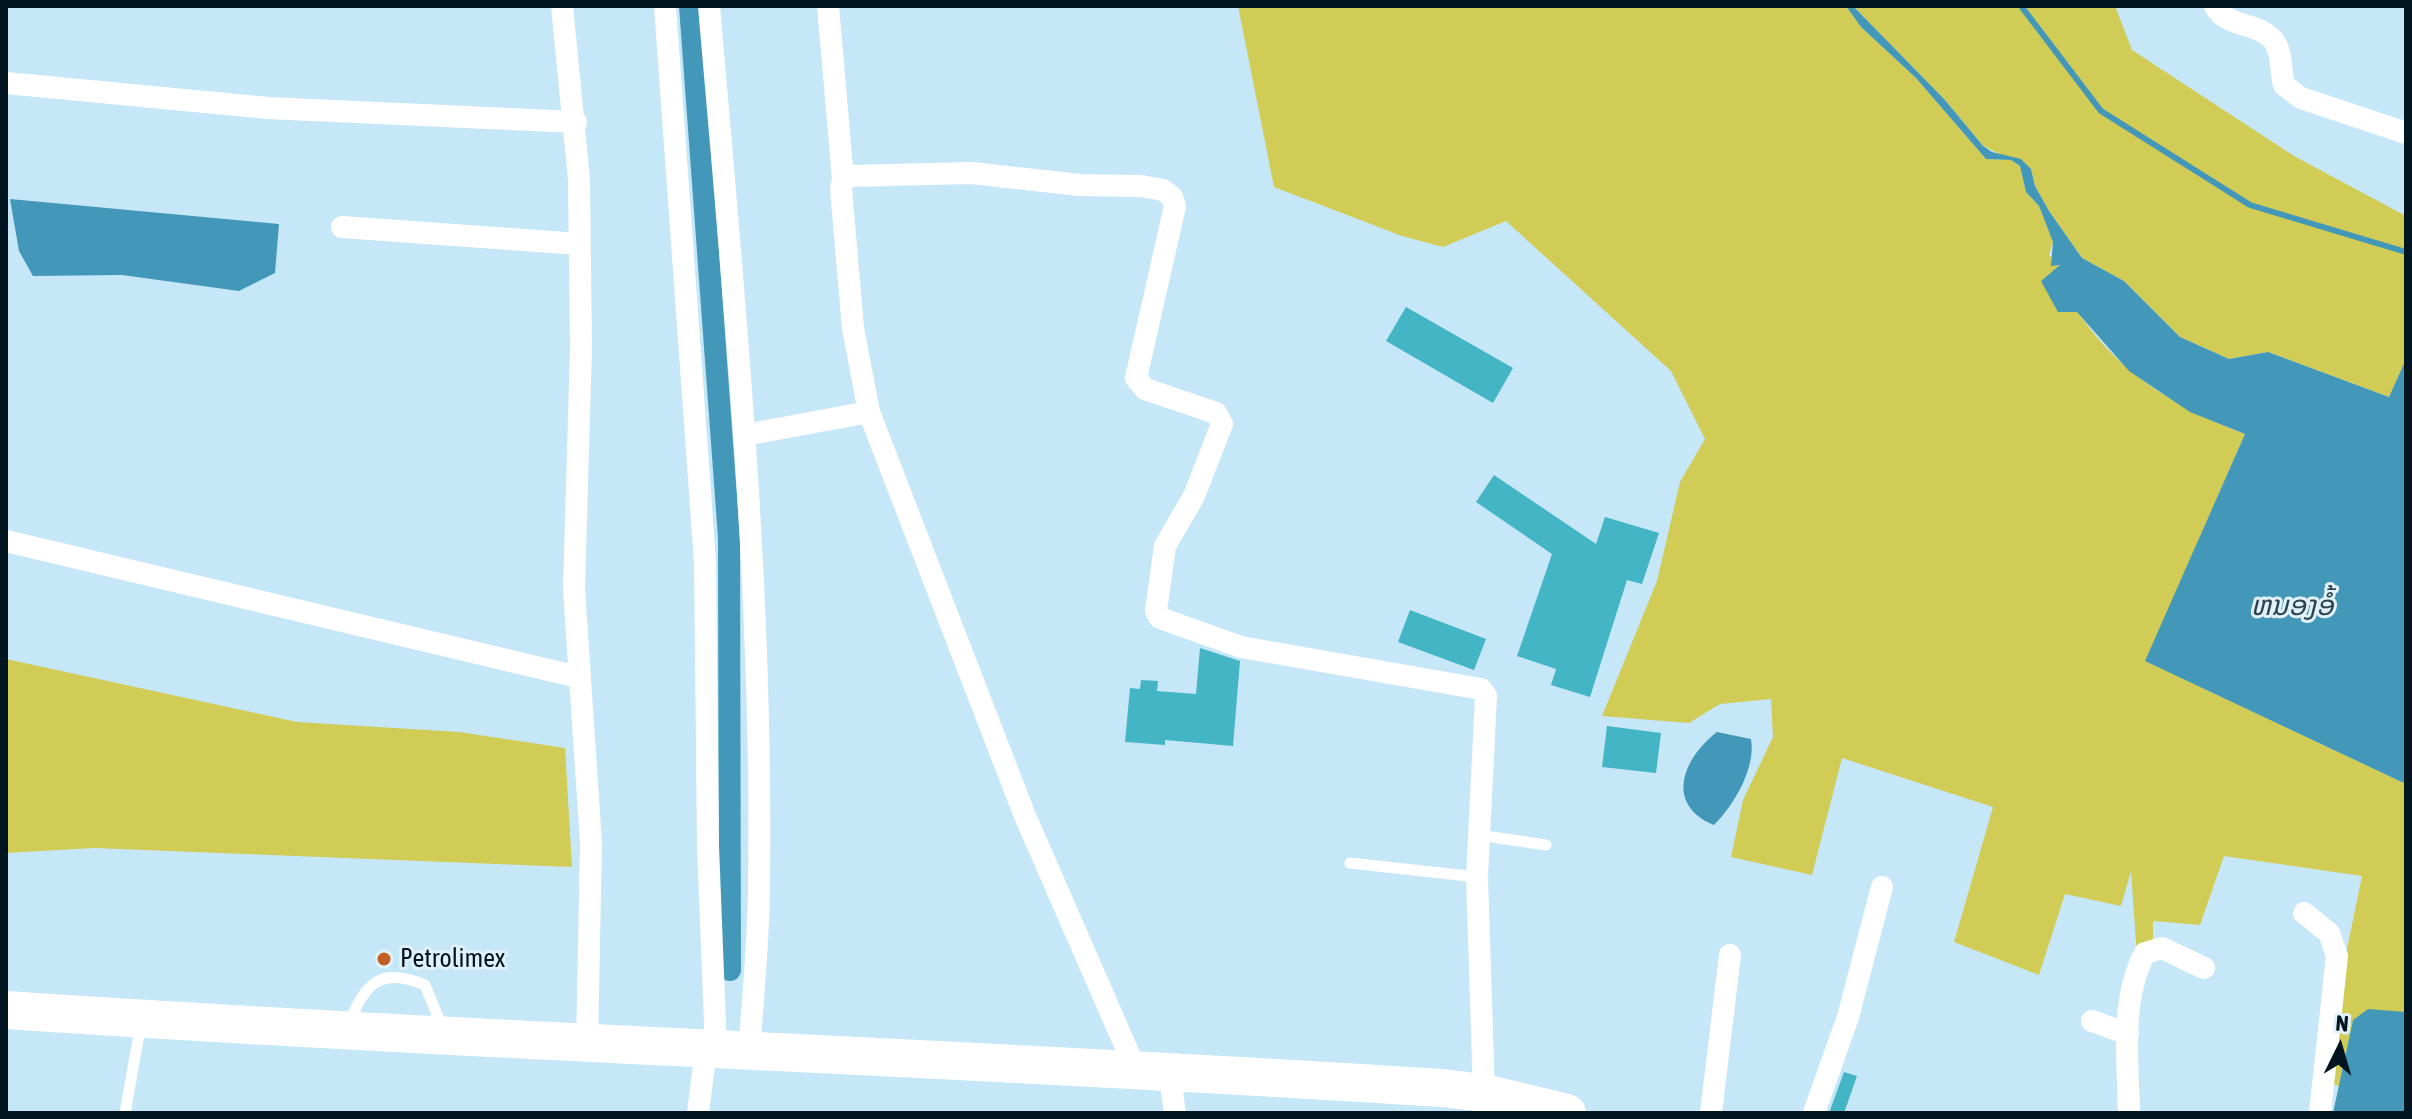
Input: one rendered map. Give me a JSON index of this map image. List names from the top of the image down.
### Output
{
  "water": ["ຫນອງອໍ້"],
  "places": ["Petrolimex"],
  "north": "top"
}
